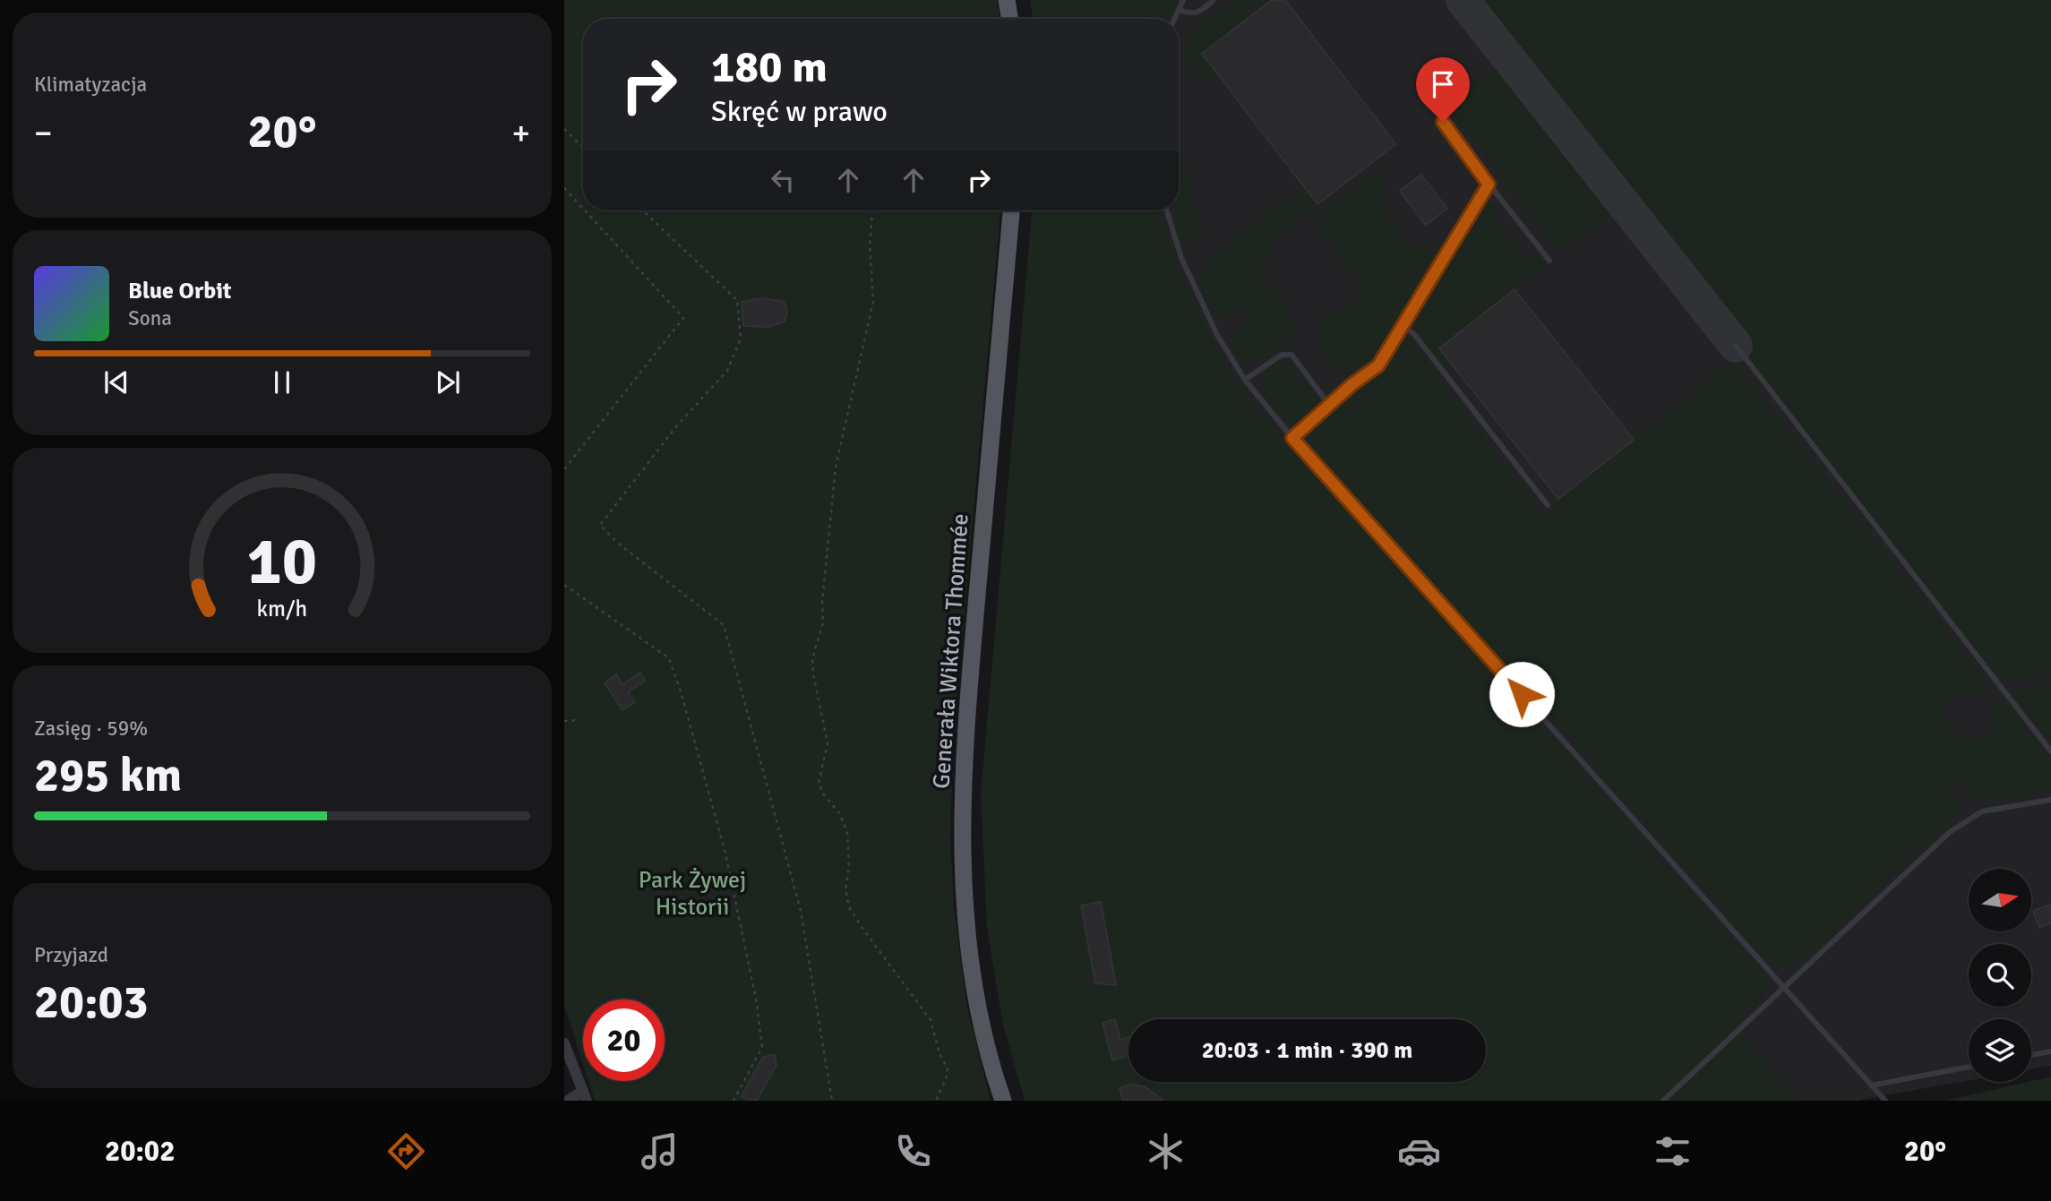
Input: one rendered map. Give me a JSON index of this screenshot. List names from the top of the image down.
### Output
{
  "streets": {
    "main road": ["Generała Wiktora Thommée"]
  },
  "parks": ["Park Żywej Historii"],
  "north": "right",
  "page": {
    "tile": [
      "Klimatyzacja",
      ["Zasięg · 59%", "295 km"],
      ["Przyjazd", "20:03"]
    ],
    "turn": ["180 m", "Skręć w prawo"],
    "heat": ["−", "20°", "+"],
    "song": ["Blue Orbit", "Sona"],
    "limit": "20",
    "trip": "20:03 · 1 min · 390 m",
    "tabs": ["20:02", "20°"],
    "gauge": ["10", "km/h"]
  }
}
